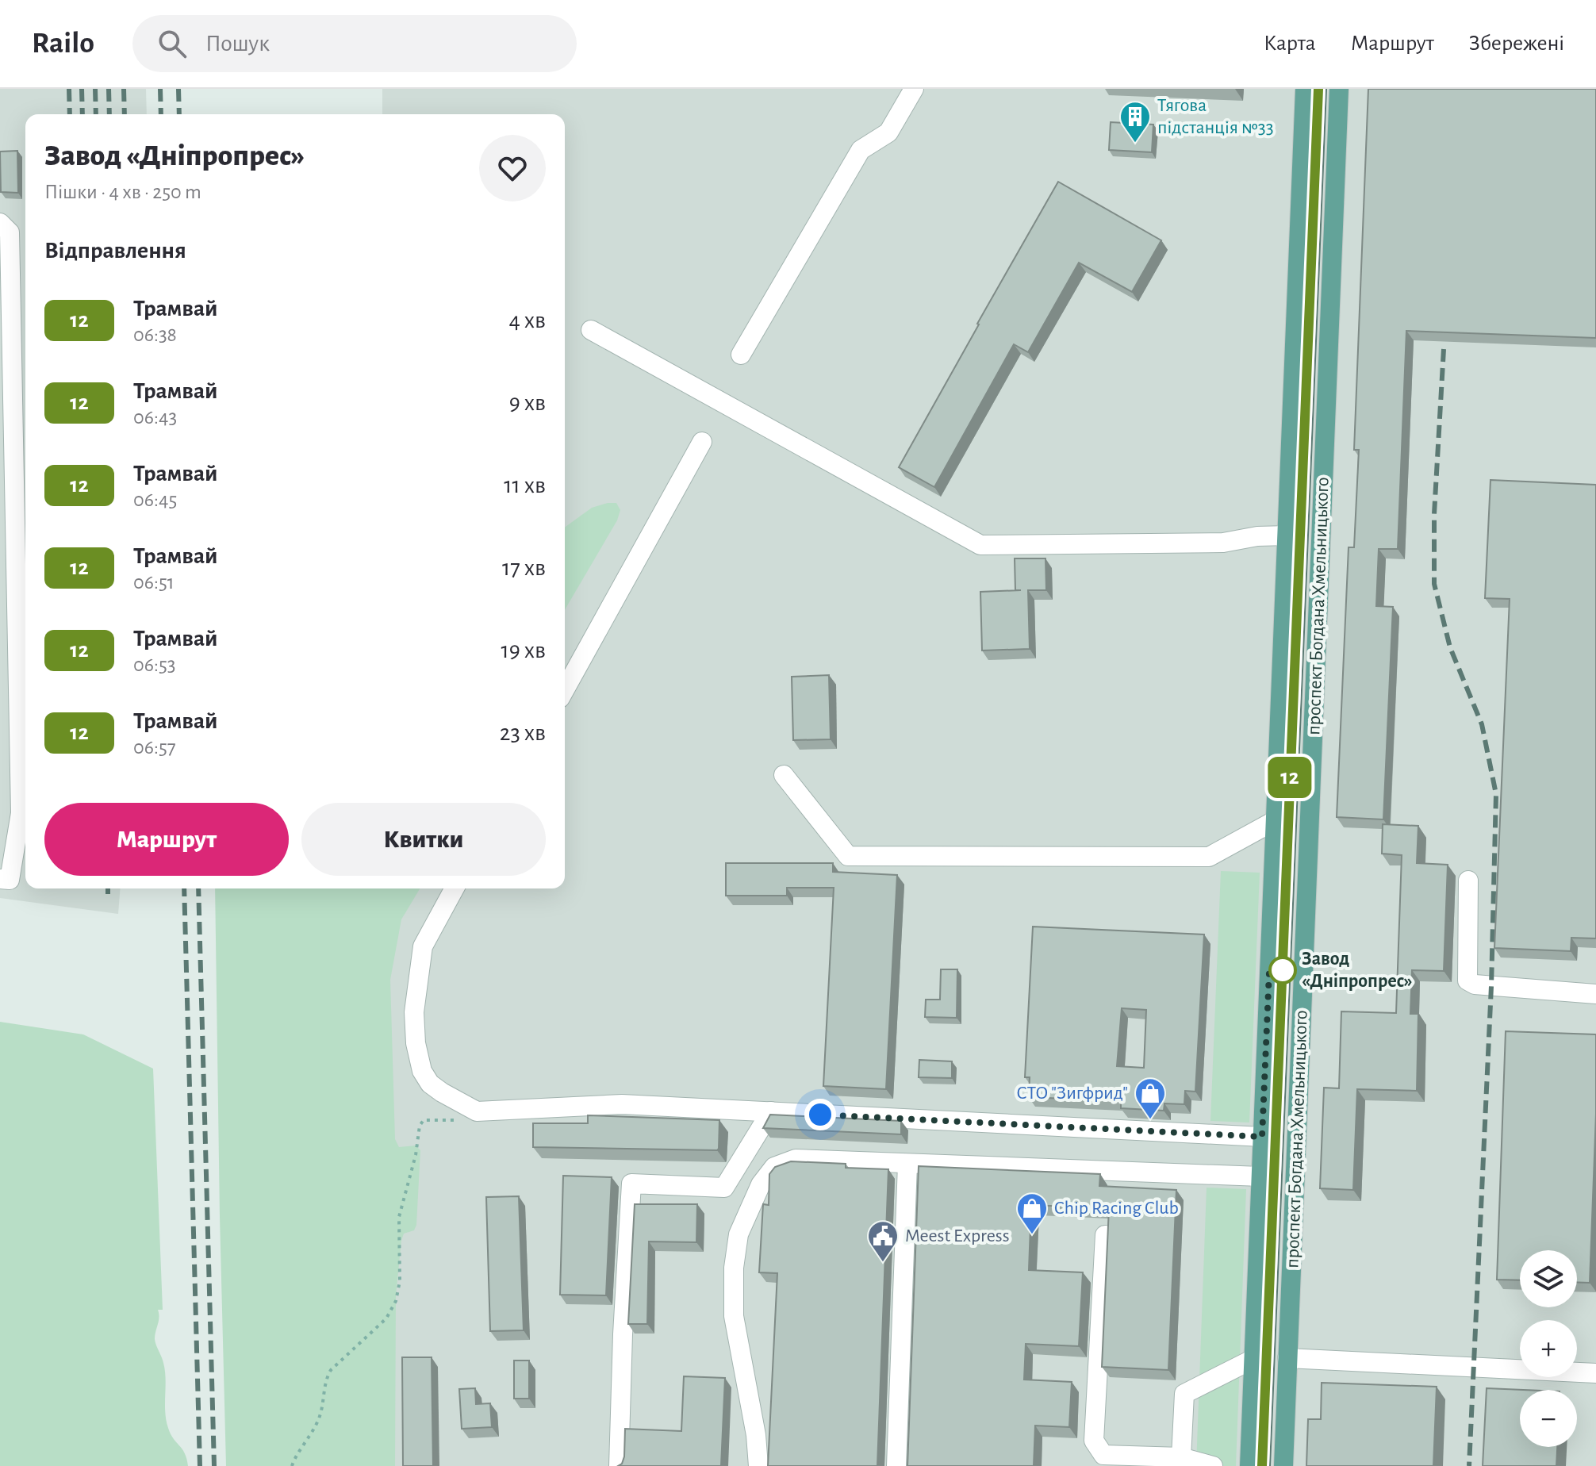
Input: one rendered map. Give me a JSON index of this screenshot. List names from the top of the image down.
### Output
{
  "streets": {
    "main road": ["проспект Богдана Хмельницького"]
  },
  "places": {
    "building": ["Тягова пiдстанцiя №33"],
    "other": ["Завод «Дніпропрес»"],
    "shop": ["СТО \"Зигфрид\"", "Chip Racing Club"],
    "public building": ["Meest Express"]
  },
  "lines": ["tram line 12"],
  "page": {
    "header": "Railo",
    "search": "Пошук",
    "nav": ["Карта", "Маршрут", "Збережені"],
    "on_map": "12",
    "heading": [
      ["Завод «Дніпропрес»", "Пішки · 4 хв · 250 m"],
      "Відправлення"
    ],
    "list": [
      {
        "mark": "12",
        "name": "Трамвай",
        "note": "06:38",
        "value": "4 хв"
      },
      {
        "mark": "12",
        "name": "Трамвай",
        "note": "06:43",
        "value": "9 хв"
      },
      {
        "mark": "12",
        "name": "Трамвай",
        "note": "06:45",
        "value": "11 хв"
      },
      {
        "mark": "12",
        "name": "Трамвай",
        "note": "06:51",
        "value": "17 хв"
      },
      {
        "mark": "12",
        "name": "Трамвай",
        "note": "06:53",
        "value": "19 хв"
      },
      {
        "mark": "12",
        "name": "Трамвай",
        "note": "06:57",
        "value": "23 хв"
      }
    ],
    "buttons": ["Маршрут", "Квитки"],
    "map_buttons": ["+", "−"]
  }
}
